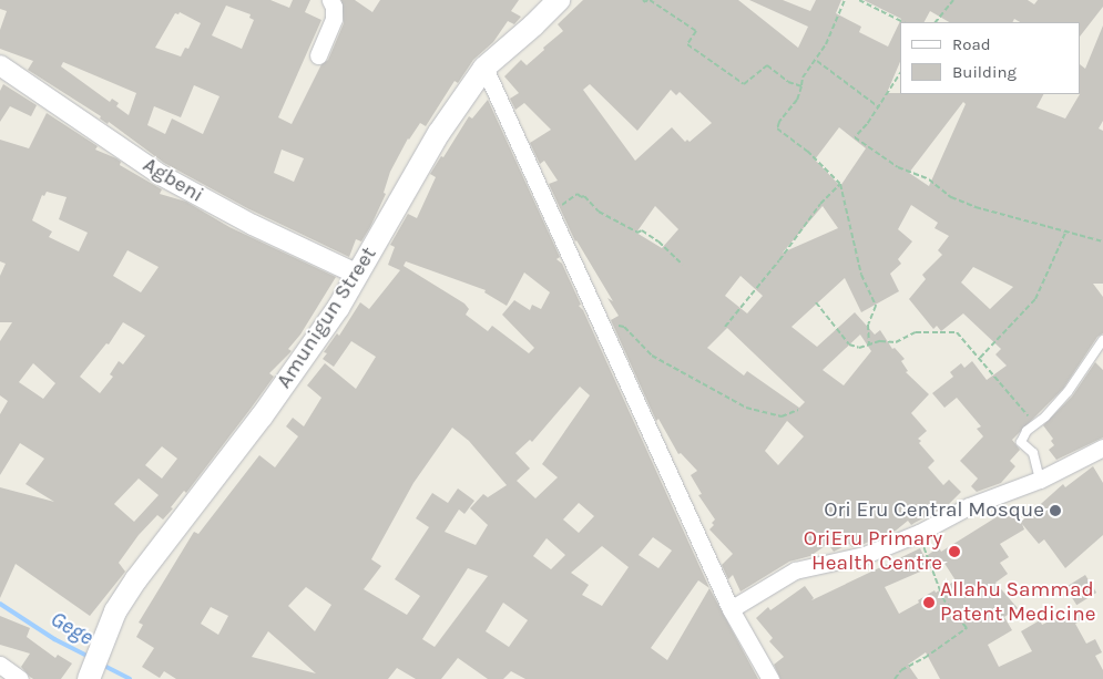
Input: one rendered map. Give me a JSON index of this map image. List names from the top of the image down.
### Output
{
  "streets": {
    "main road": ["Amunigun Street"],
    "street": ["Agbeni"]
  },
  "crossings": [
    ["Agbeni", "Amunigun Street"]
  ],
  "water": ["Gege"],
  "places": ["Ori Eru Central Mosque", "OriEru Primary Health Centre", "Allahu Sammad Patent Medicine"],
  "legend": ["Road", "Building"]
}
